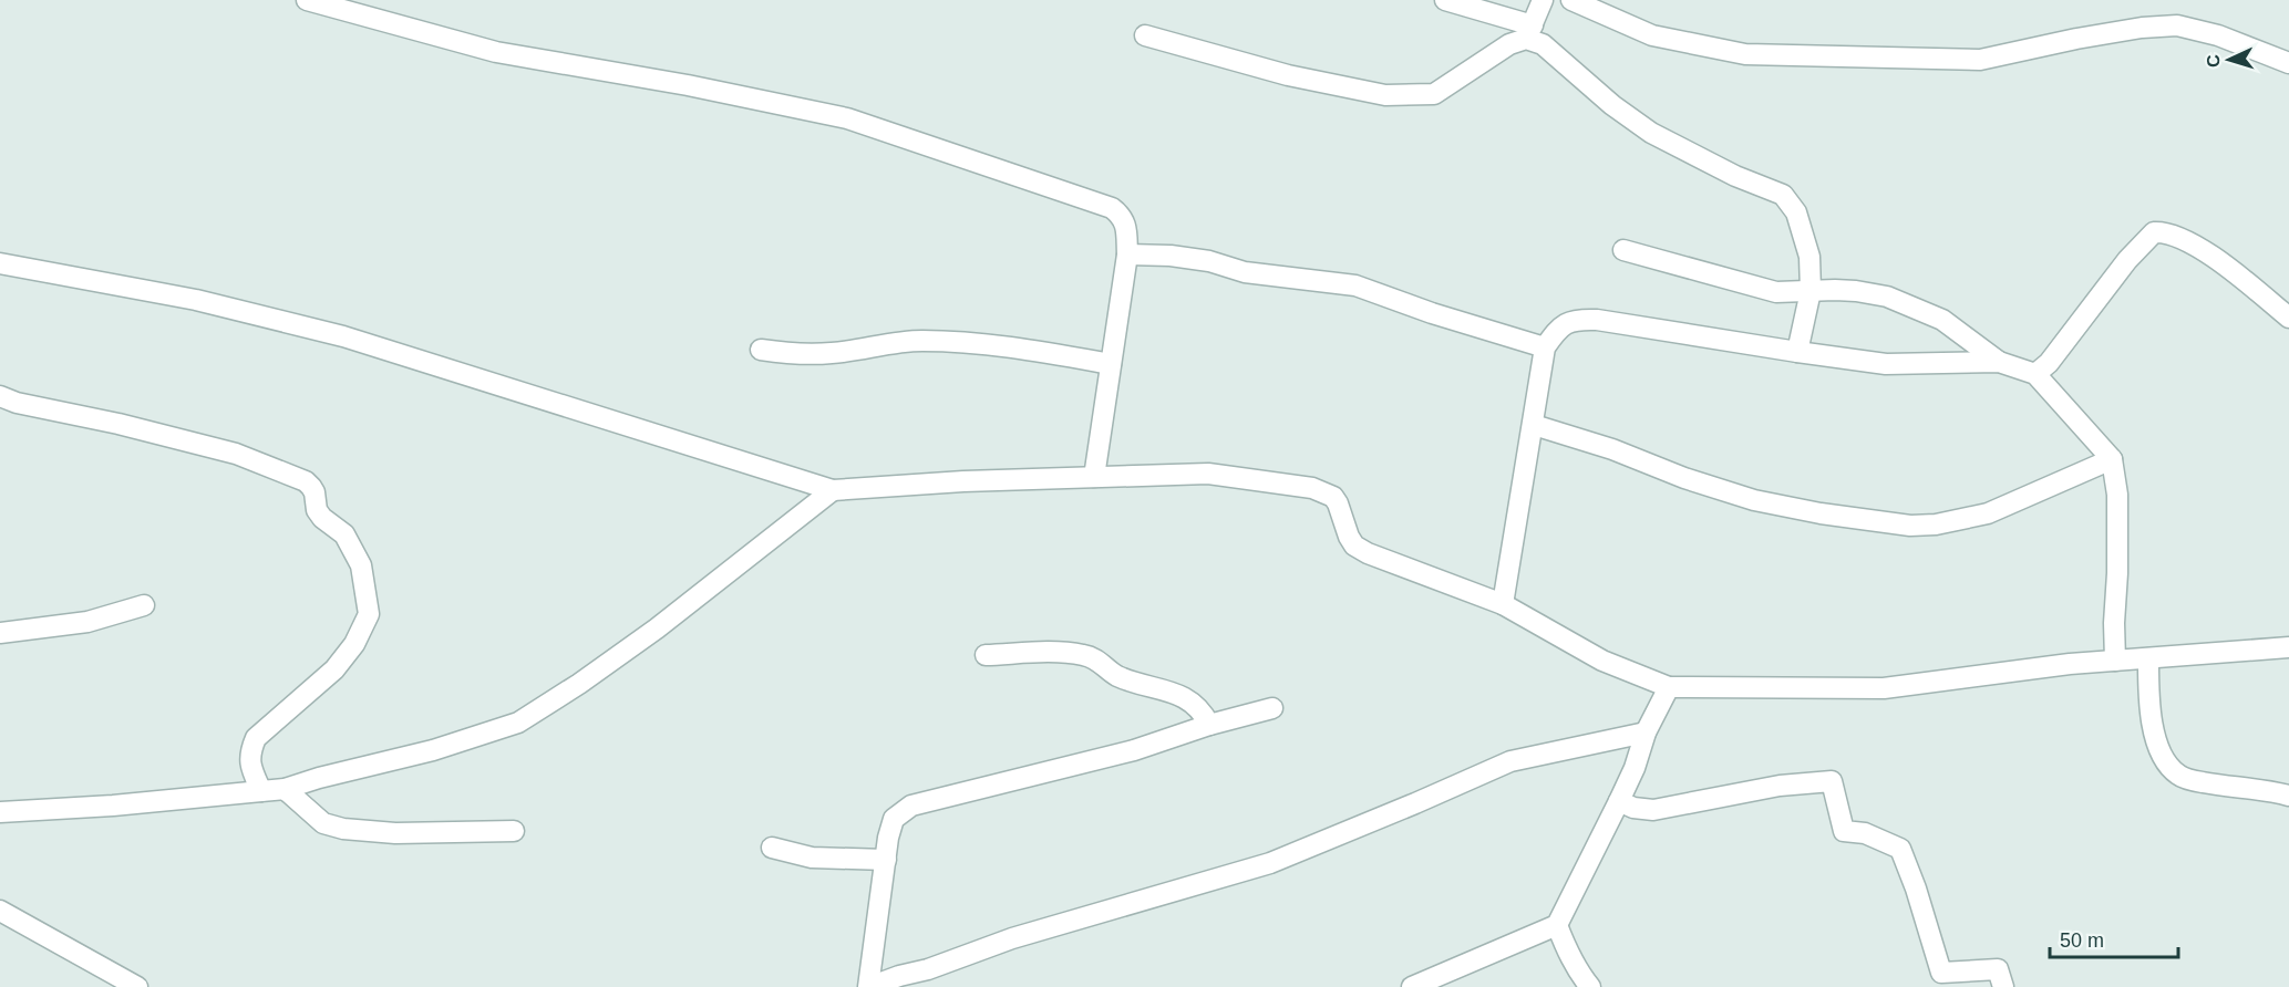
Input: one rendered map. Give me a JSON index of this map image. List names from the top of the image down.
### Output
{
  "scale_bar": "50 m",
  "north": "left"
}
